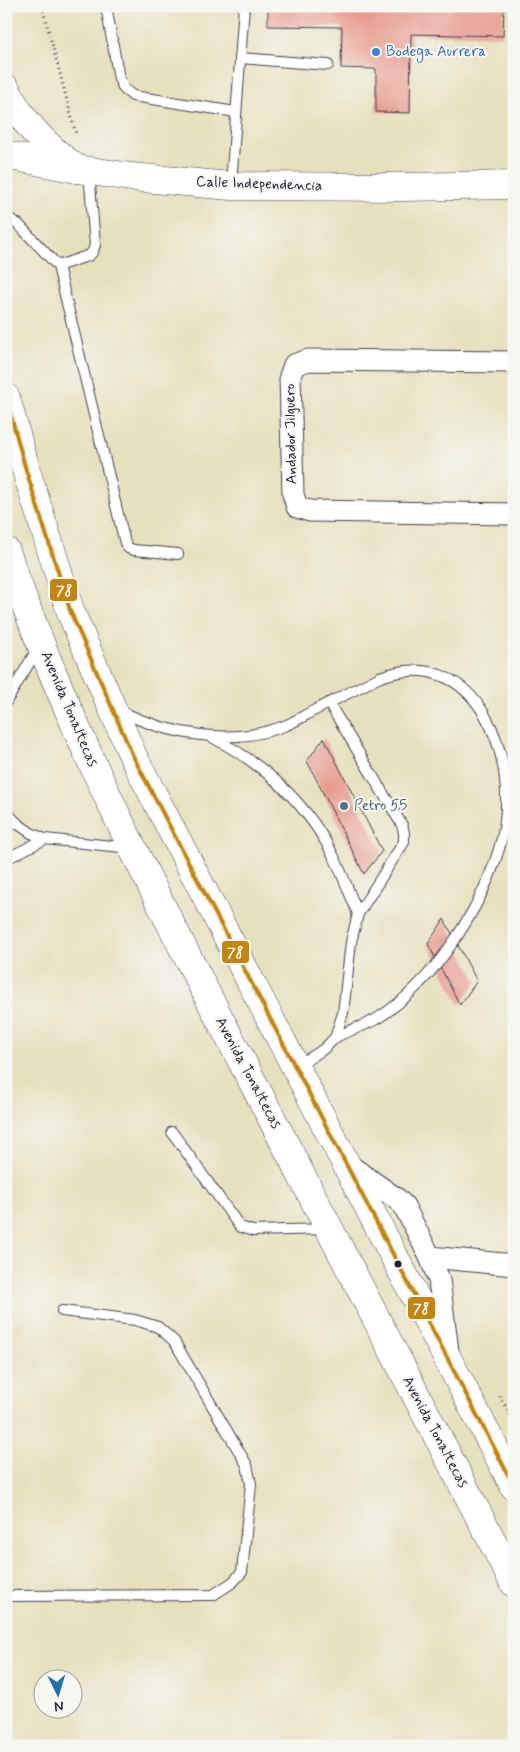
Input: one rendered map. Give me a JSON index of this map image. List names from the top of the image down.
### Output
{
  "streets": {
    "main road": ["Calle Independencia", "Avenida Tonaltecas"],
    "street": ["Andador Jilguero"]
  },
  "places": ["Bodega Aurrera", "Petro 55"],
  "lines": ["transit line 78"],
  "north": "bottom"
}
